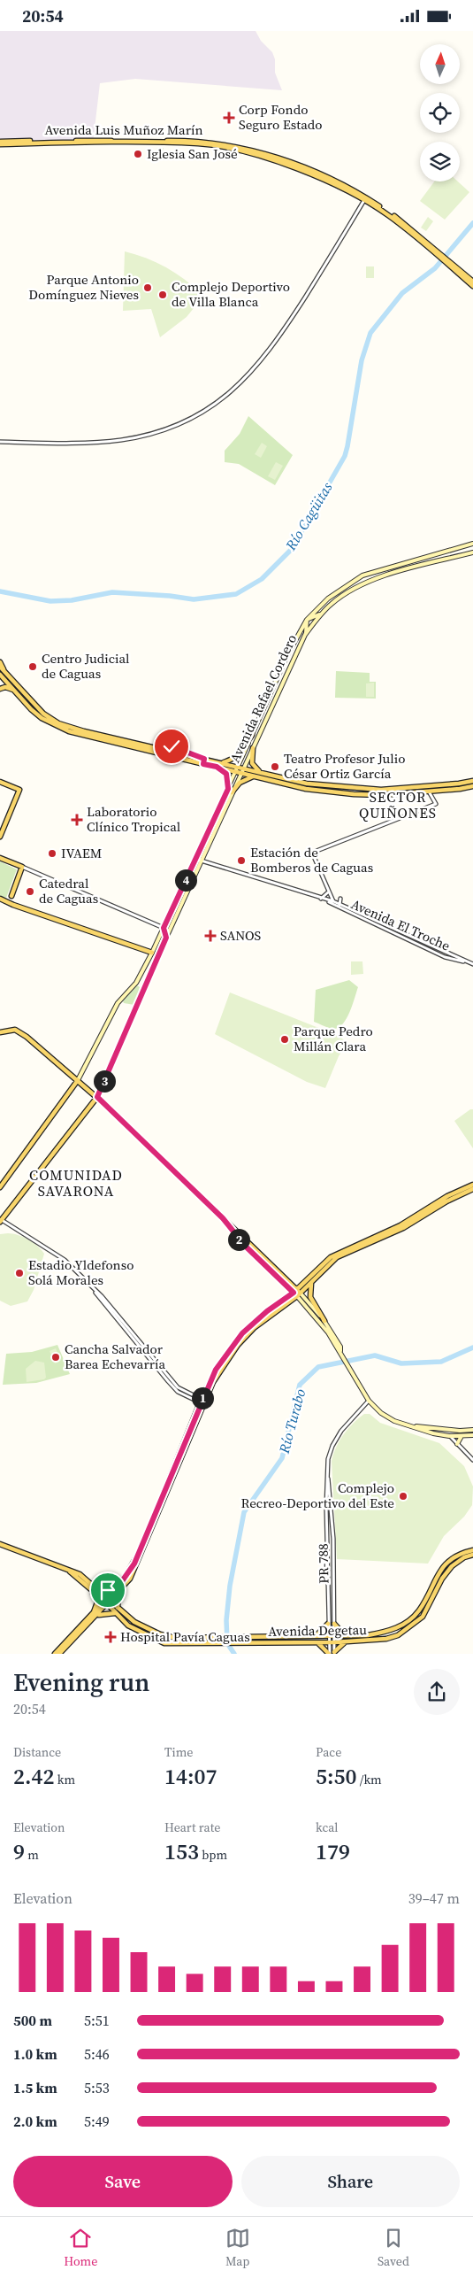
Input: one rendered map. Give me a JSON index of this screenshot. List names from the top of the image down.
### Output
{
  "streets": {
    "main road": ["Avenida Luis Muñoz Marín", "Avenida Rafael Cordero", "Avenida Degetau"],
    "street": ["Avenida El Troche", "PR-788"]
  },
  "crossings": [
    ["Avenida Rafael Cordero", "Avenida El Troche"],
    ["PR-788", "Avenida Degetau"]
  ],
  "districts": ["SECTOR QUIÑONES", "COMUNIDAD SAVARONA"],
  "water": ["Río Cagüitas", "Río Turabo"],
  "places": {
    "health": [
      "Corp Fondo Seguro Estado",
      "Laboratorio Clínico Tropical",
      "SANOS",
      "Hospital Pavía Caguas"
    ],
    "other": [
      "Iglesia San José",
      "Parque Antonio Domínguez Nieves",
      "Complejo Deportivo de Villa Blanca",
      "Centro Judicial de Caguas",
      "Teatro Profesor Julio César Ortiz García",
      "IVAEM",
      "Estación de Bomberos de Caguas",
      "Catedral de Caguas",
      "Parque Pedro Millán Clara",
      "Estadio Yldefonso Solá Morales",
      "Cancha Salvador Barea Echevarría",
      "Complejo Recreo-Deportivo del Este"
    ]
  },
  "north": "top",
  "page": {
    "status": "20:54",
    "pins": [
      "4",
      "3",
      "2",
      "1"
    ],
    "heading": ["Evening run", "20:54"],
    "stats": [
      ["Distance", "2.42 km"],
      ["Time", "14:07"],
      ["Pace", "5:50 /km"],
      ["Elevation", "9 m"],
      ["Heart rate", "153 bpm"],
      ["kcal", "179"]
    ],
    "chart": ["Elevation", "39–47 m"],
    "list": [
      {
        "name": "500 m",
        "note": "5:51"
      },
      {
        "name": "1.0 km",
        "note": "5:46"
      },
      {
        "name": "1.5 km",
        "note": "5:53"
      },
      {
        "name": "2.0 km",
        "note": "5:49"
      }
    ],
    "buttons": ["Save", "Share"],
    "tabs": ["Home", "Map", "Saved"]
  }
}
